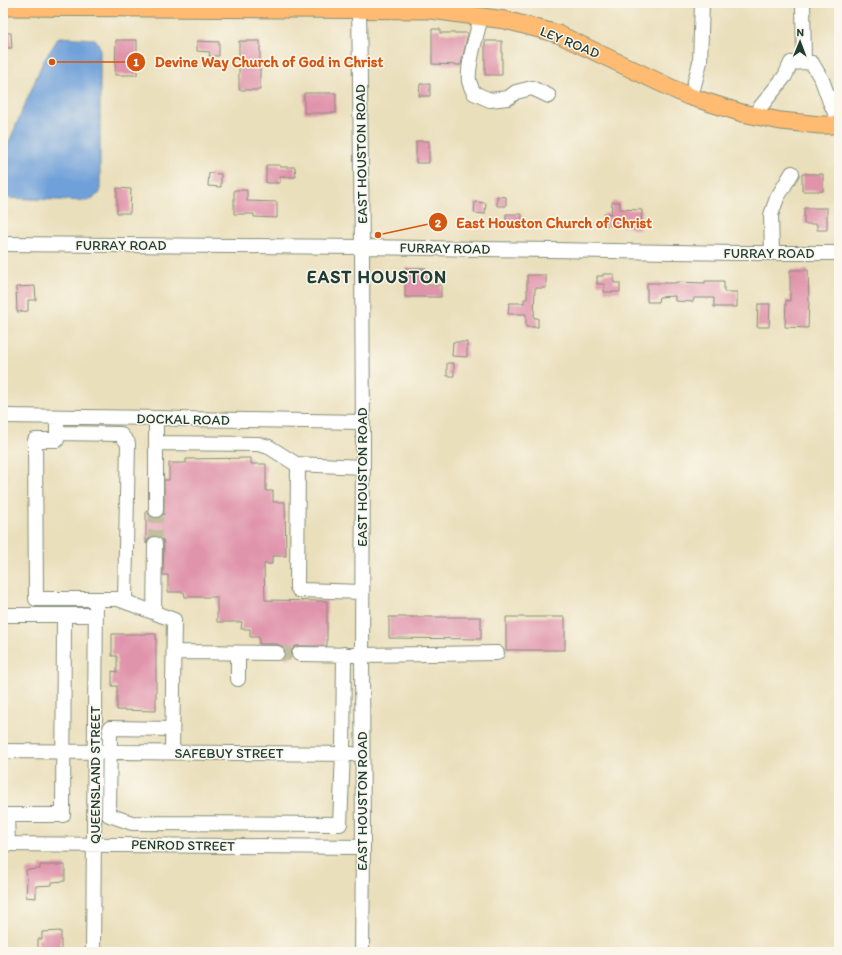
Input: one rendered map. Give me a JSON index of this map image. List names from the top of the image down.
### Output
{
  "streets": {
    "main road": ["LEY ROAD"],
    "street": [
      "EAST HOUSTON ROAD",
      "FURRAY ROAD",
      "DOCKAL ROAD",
      "SAFEBUY STREET",
      "QUEENSLAND STREET",
      "PENROD STREET"
    ]
  },
  "crossings": [
    ["LEY ROAD", "EAST HOUSTON ROAD"],
    ["EAST HOUSTON ROAD", "FURRAY ROAD"],
    ["EAST HOUSTON ROAD", "DOCKAL ROAD"],
    ["EAST HOUSTON ROAD", "SAFEBUY STREET"],
    ["EAST HOUSTON ROAD", "PENROD STREET"],
    ["SAFEBUY STREET", "QUEENSLAND STREET"],
    ["QUEENSLAND STREET", "PENROD STREET"]
  ],
  "districts": ["EAST HOUSTON"],
  "places": ["Devine Way Church of God in Christ", "East Houston Church of Christ"],
  "north": "top"
}
